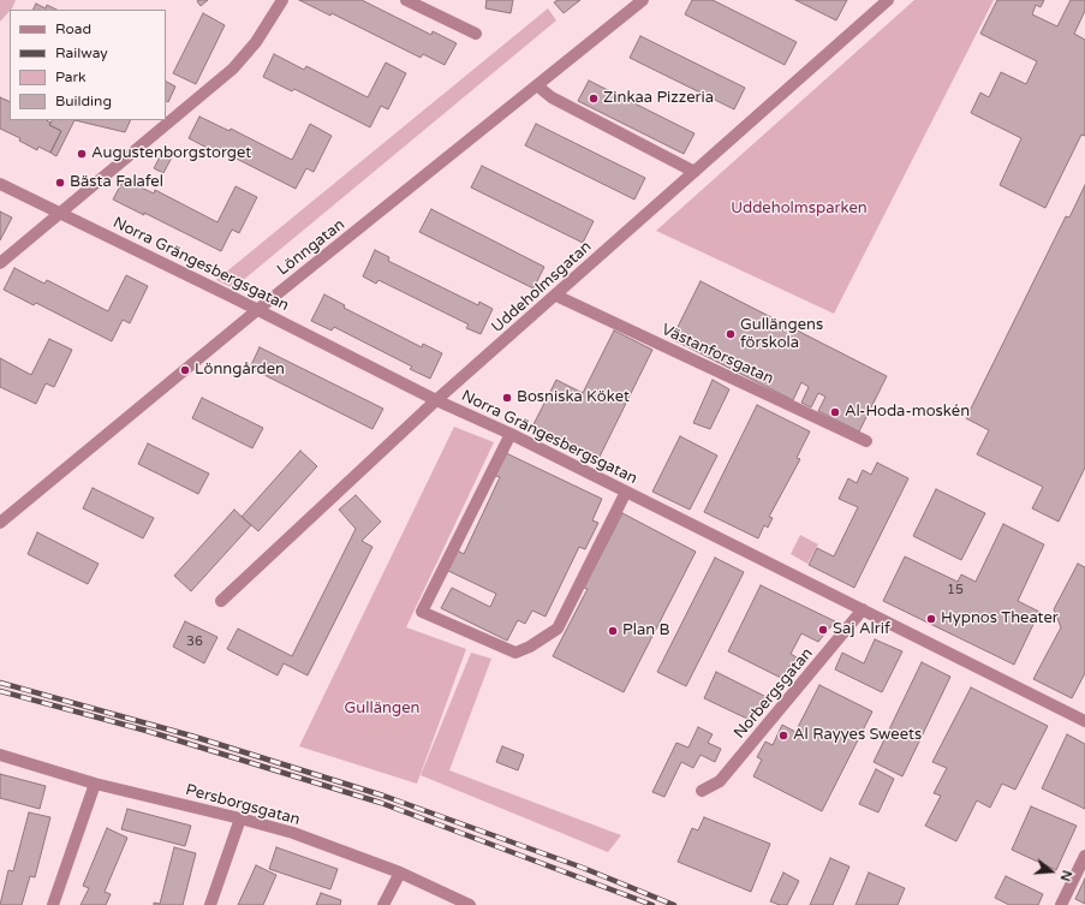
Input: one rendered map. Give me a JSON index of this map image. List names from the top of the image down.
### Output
{
  "streets": {
    "street": [
      "Lönngatan",
      "Norra Grängesbergsgatan",
      "Uddeholmsgatan",
      "Västanforsgatan",
      "Norbergsgatan",
      "Persborgsgatan"
    ]
  },
  "crossings": [
    ["Lönngatan", "Norra Grängesbergsgatan"],
    ["Norra Grängesbergsgatan", "Uddeholmsgatan"],
    ["Norra Grängesbergsgatan", "Norbergsgatan"],
    ["Uddeholmsgatan", "Västanforsgatan"]
  ],
  "parks": ["Uddeholmsparken", "Gullängen"],
  "places": [
    "Zinkaa Pizzeria",
    "Augustenborgstorget",
    "Bästa Falafel",
    "Gullängens förskola",
    "Lönngården",
    "Bosniska Köket",
    "Al-Hoda-moskén",
    "Hypnos Theater",
    "Saj Alrif",
    "Plan B",
    "Al Rayyes Sweets"
  ],
  "house_numbers": ["15", "36"],
  "legend": [
    "Road",
    "Railway",
    "Park",
    "Building"
  ],
  "north": "right"
}
